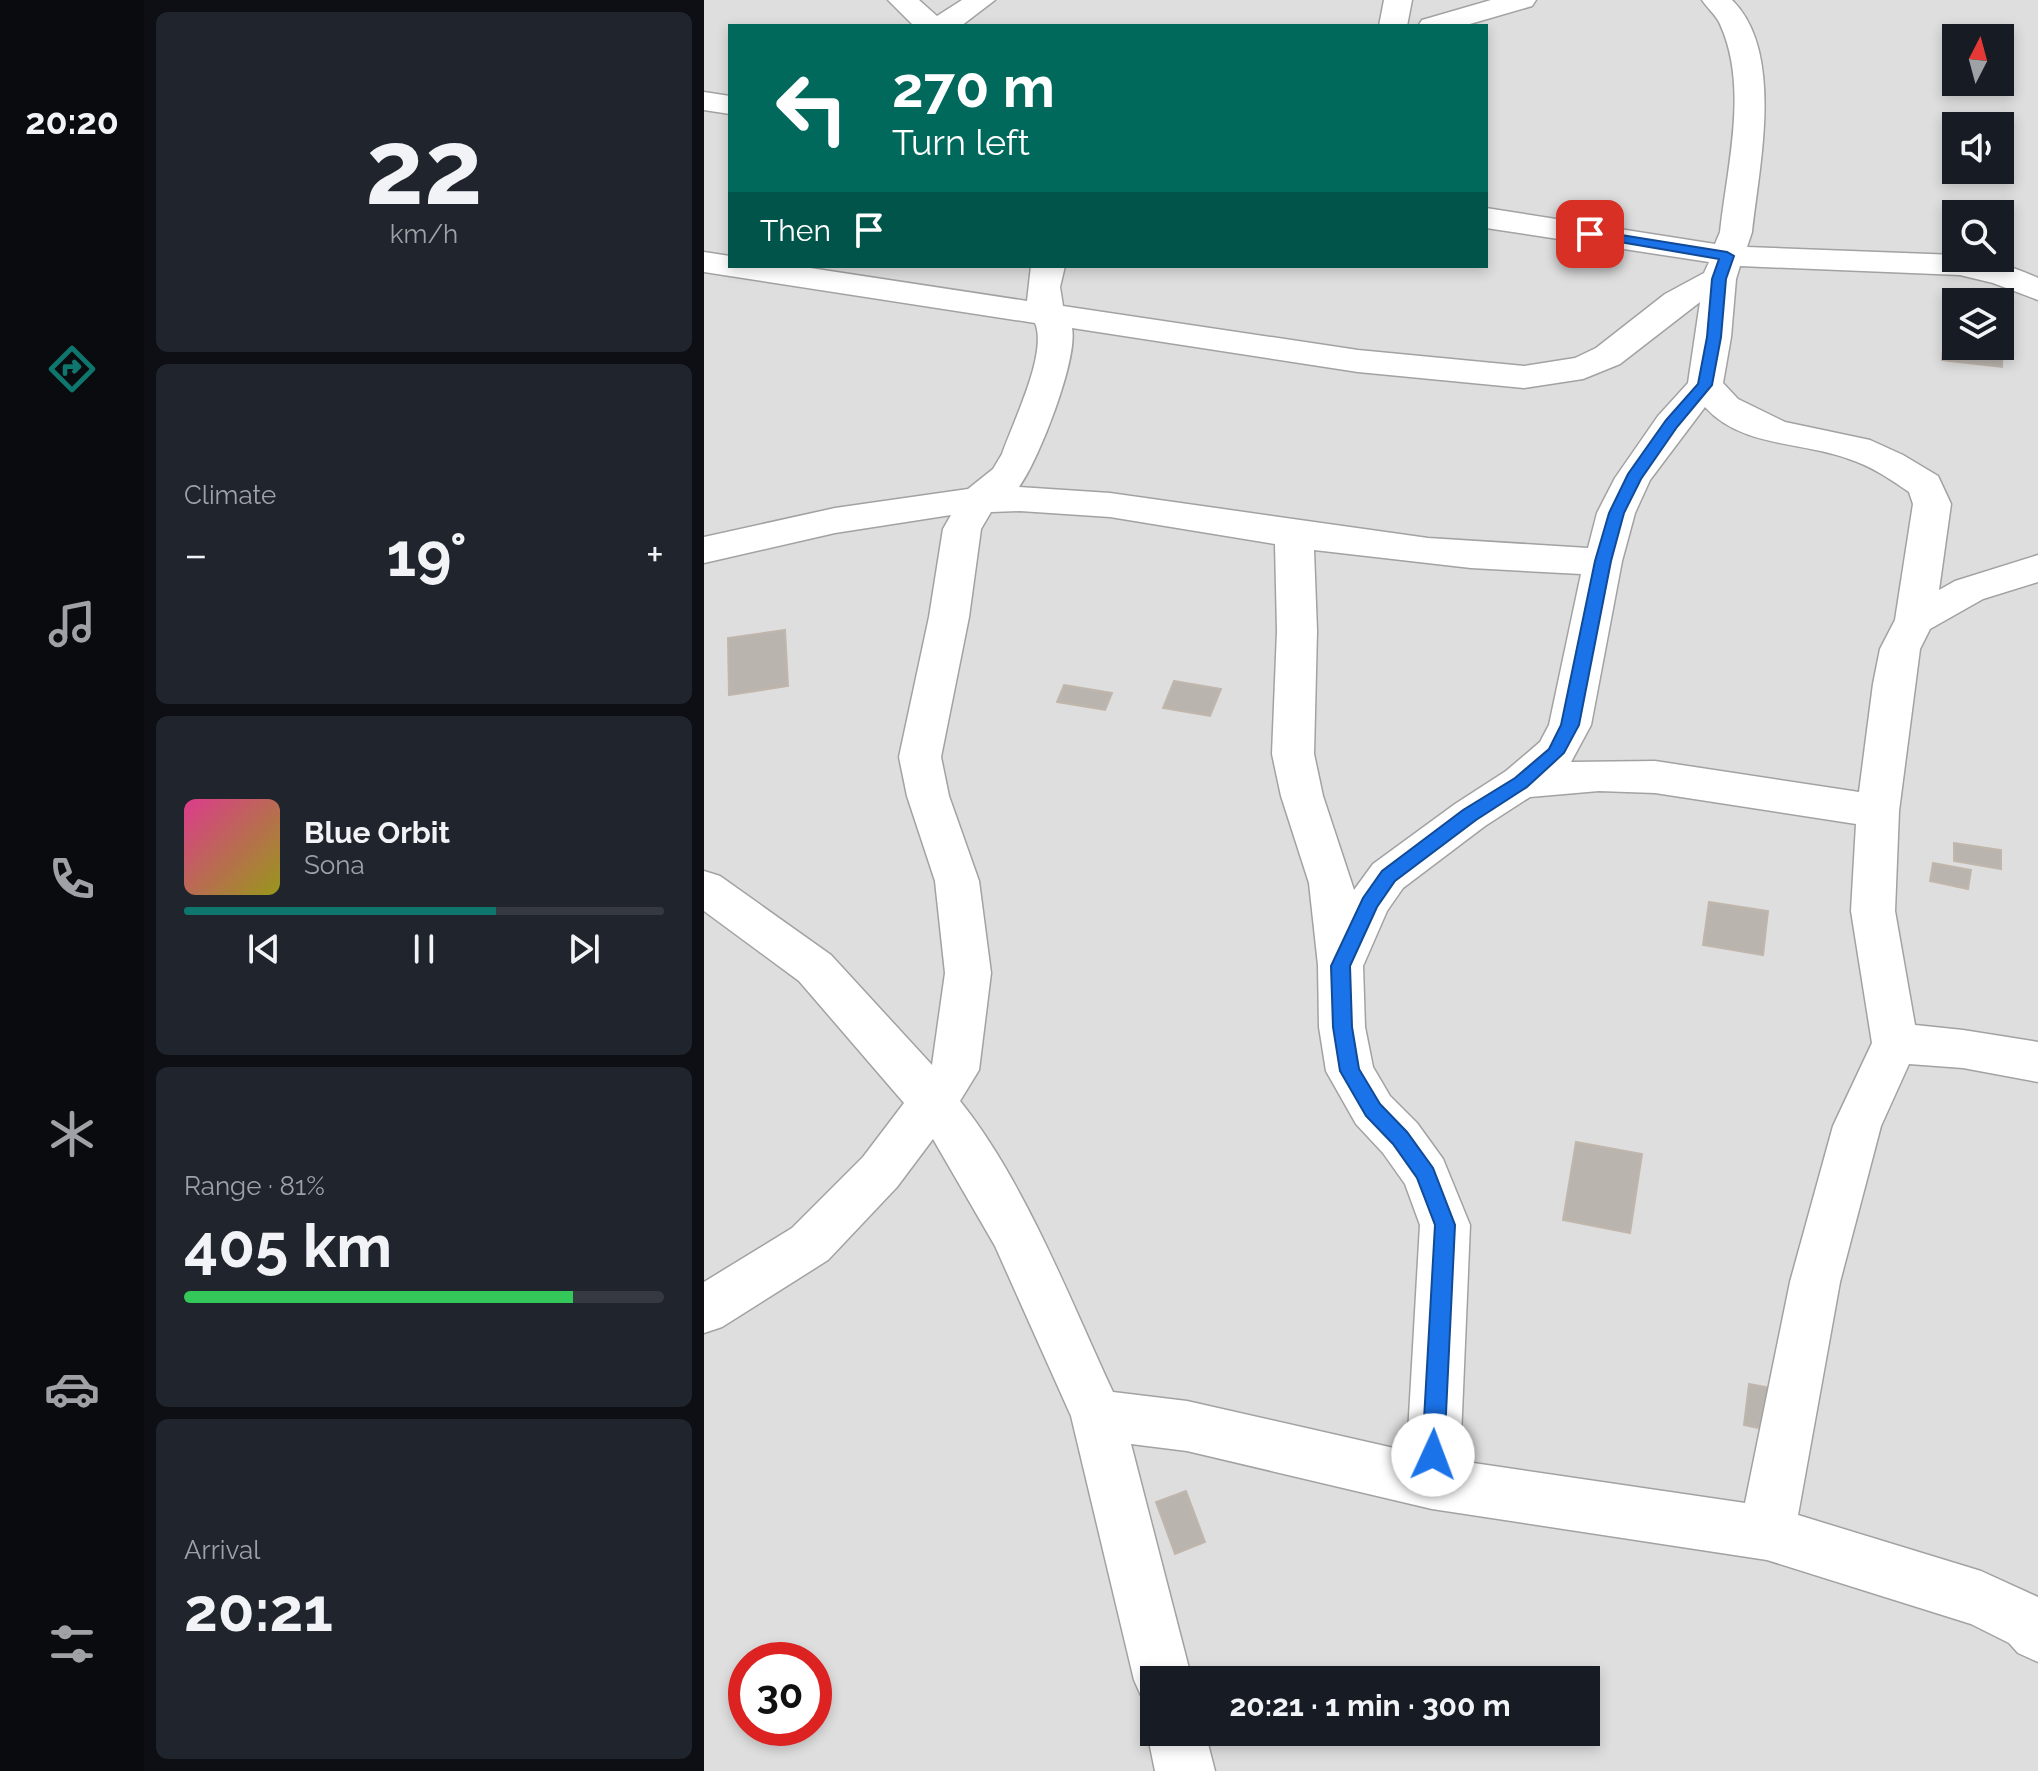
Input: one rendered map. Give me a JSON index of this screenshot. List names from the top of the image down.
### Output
{
  "north": "top",
  "page": {
    "tabs": "20:20",
    "tile": [
      ["22", "km/h"],
      "Climate",
      ["Range · 81%", "405 km"],
      ["Arrival", "20:21"]
    ],
    "turn": ["270 m", "Turn left"],
    "then": "Then",
    "heat": ["−", "19°", "+"],
    "song": ["Blue Orbit", "Sona"],
    "limit": "30",
    "trip": "20:21 · 1 min · 300 m"
  }
}
